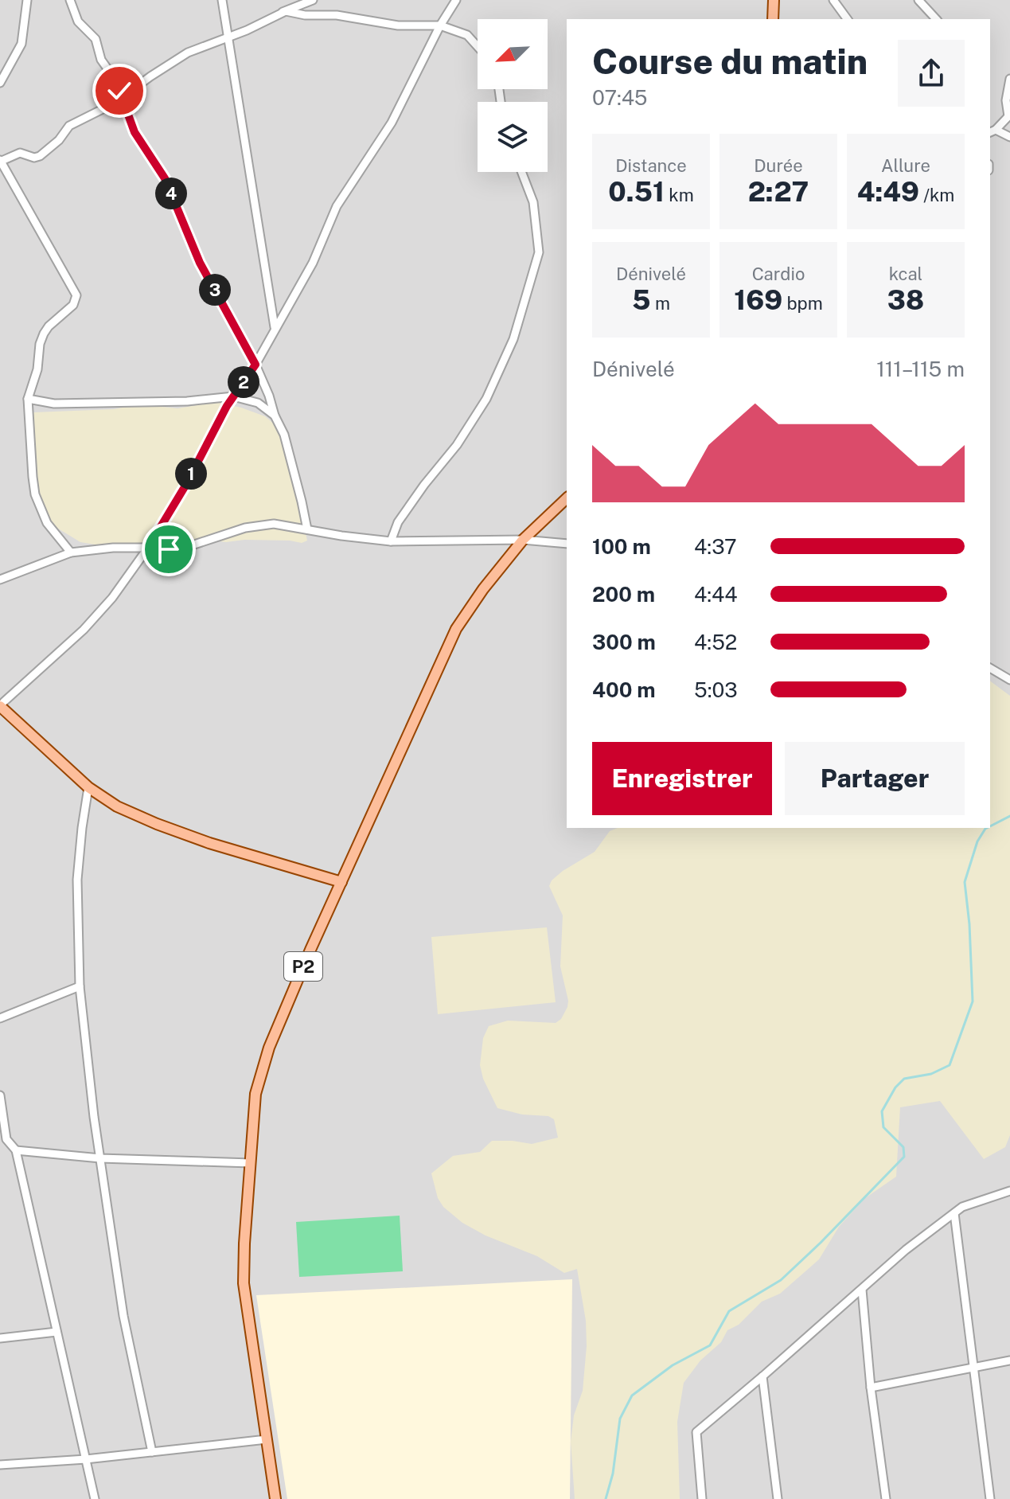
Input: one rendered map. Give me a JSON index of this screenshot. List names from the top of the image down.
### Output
{
  "streets": {
    "main road": ["P2"]
  },
  "north": "bottom left",
  "page": {
    "heading": ["Course du matin", "07:45"],
    "stats": [
      ["Distance", "0.51 km"],
      ["Durée", "2:27"],
      ["Allure", "4:49 /km"],
      ["Dénivelé", "5 m"],
      ["Cardio", "169 bpm"],
      ["kcal", "38"]
    ],
    "pins": [
      "4",
      "3",
      "2",
      "1"
    ],
    "chart": ["Dénivelé", "111–115 m"],
    "list": [
      {
        "name": "100 m",
        "note": "4:37"
      },
      {
        "name": "200 m",
        "note": "4:44"
      },
      {
        "name": "300 m",
        "note": "4:52"
      },
      {
        "name": "400 m",
        "note": "5:03"
      }
    ],
    "buttons": ["Enregistrer", "Partager"]
  }
}
